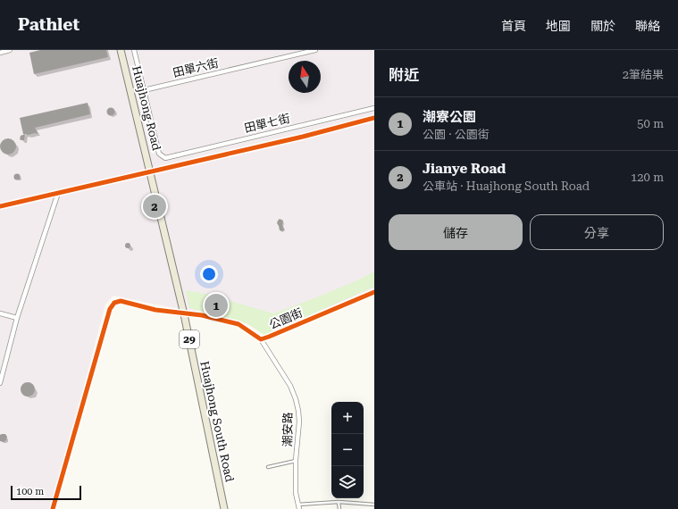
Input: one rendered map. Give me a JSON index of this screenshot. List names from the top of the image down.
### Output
{
  "streets": {
    "main road": ["Huajhong Road", "29", "Huajhong South Road"],
    "street": [
      "田單六街",
      "田單七街",
      "公園街",
      "潮安路"
    ]
  },
  "crossings": [
    ["田單六街", "田單七街"],
    ["Huajhong Road", "Huajhong South Road"],
    ["公園街", "Huajhong South Road"],
    ["公園街", "潮安路"]
  ],
  "scale_bar": "100 m",
  "north": "top",
  "page": {
    "header": "Pathlet",
    "nav": [
      "首頁",
      "地圖",
      "關於",
      "聯絡"
    ],
    "heading": ["附近", "2筆結果"],
    "list": [
      {
        "mark": "1",
        "name": "潮寮公園",
        "note": "公園 · 公園街",
        "value": "50 m"
      },
      {
        "mark": "2",
        "name": "Jianye Road",
        "note": "公車站 · Huajhong South Road",
        "value": "120 m"
      }
    ],
    "pins": ["2", "1"],
    "buttons": ["儲存", "分享"],
    "map_buttons": ["+", "−"],
    "scale": "100 m"
  }
}
